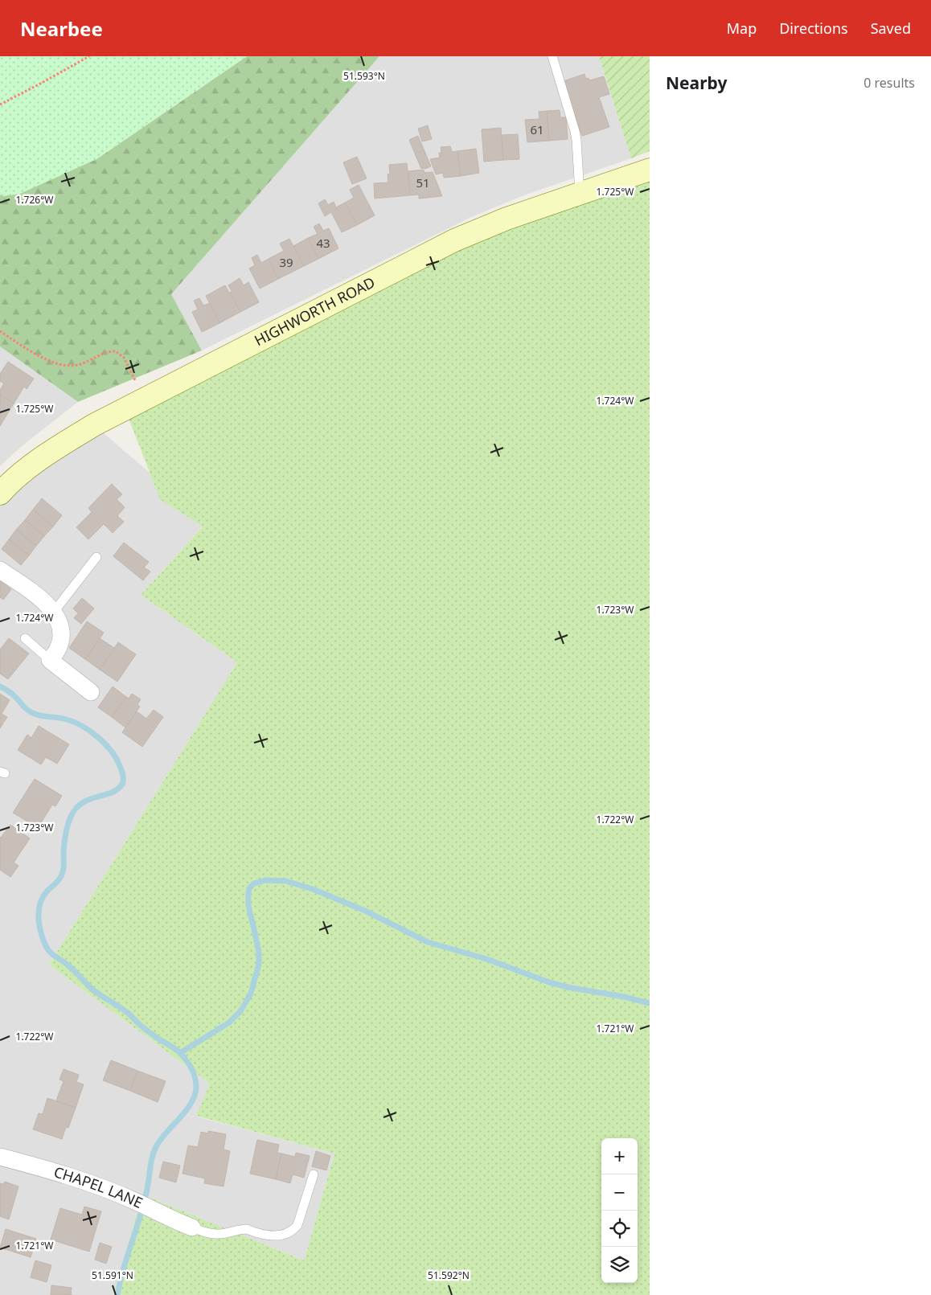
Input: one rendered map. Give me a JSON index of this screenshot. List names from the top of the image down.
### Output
{
  "streets": {
    "street": ["HIGHWORTH ROAD", "CHAPEL LANE"]
  },
  "house_numbers": [
    "61",
    "51",
    "43",
    "39"
  ],
  "page": {
    "header": "Nearbee",
    "nav": ["Map", "Directions", "Saved"],
    "heading": ["Nearby", "0 results"],
    "map_buttons": ["+", "−"]
  },
  "coordinates": [
    "51.593°N",
    "1.725°W",
    "1.726°W",
    "1.724°W",
    "1.723°W",
    "1.722°W",
    "1.721°W",
    "51.591°N",
    "51.592°N"
  ]
}
